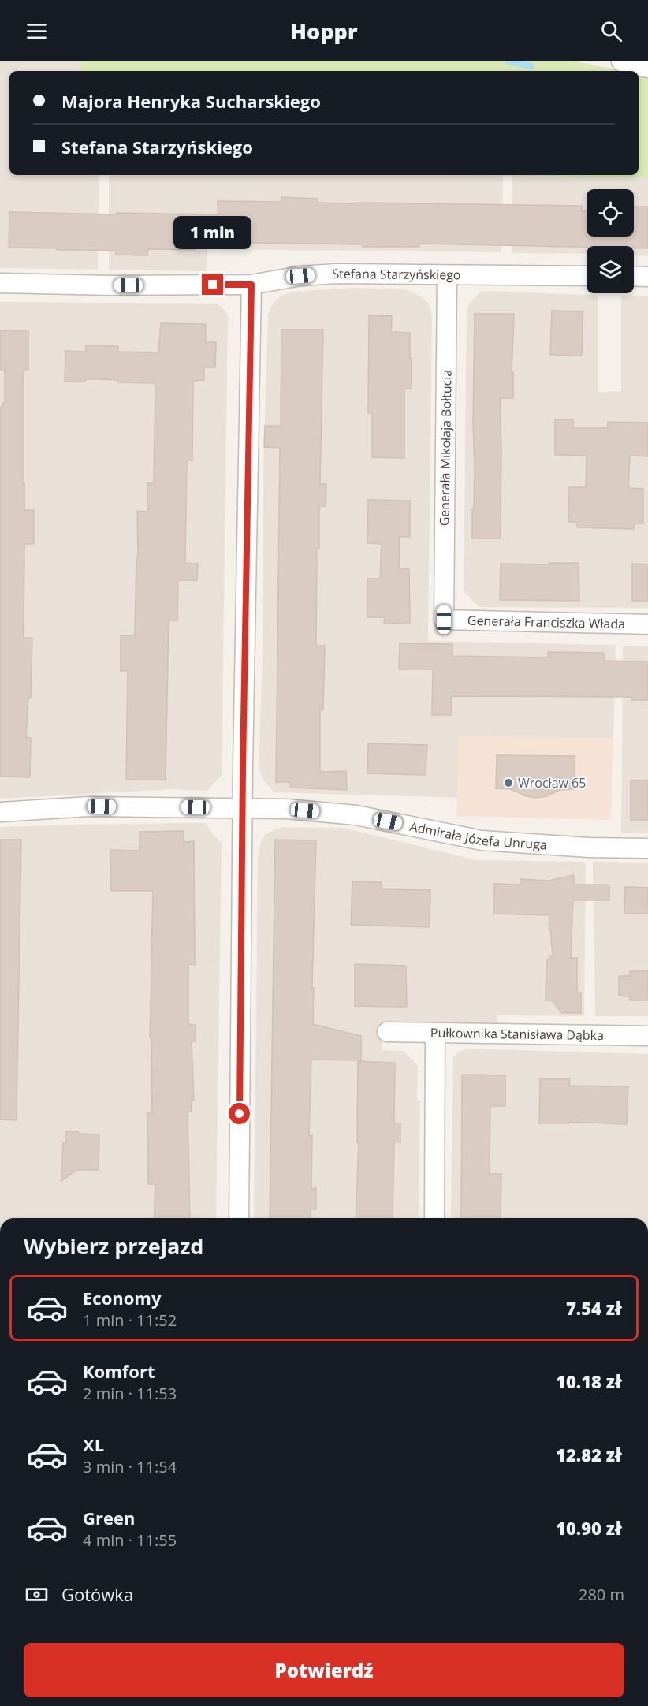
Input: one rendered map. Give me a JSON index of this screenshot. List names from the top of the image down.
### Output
{
  "streets": {
    "street": [
      "Stefana Starzyńskiego",
      "Generała Mikołaja Bołtucia",
      "Generała Franciszka Włada",
      "Admirała Józefa Unruga",
      "Pułkownika Stanisława Dąbka"
    ]
  },
  "crossings": [
    ["Stefana Starzyńskiego", "Generała Mikołaja Bołtucia"],
    ["Generała Mikołaja Bołtucia", "Generała Franciszka Włada"]
  ],
  "places": ["Wrocław 65"],
  "page": {
    "header": "Hoppr",
    "banner": ["Majora Henryka Sucharskiego", "Stefana Starzyńskiego"],
    "bubble": "1 min",
    "heading": "Wybierz przejazd",
    "list": [
      {
        "name": "Economy",
        "note": "1 min · 11:52",
        "value": "7.54 zł"
      },
      {
        "name": "Komfort",
        "note": "2 min · 11:53",
        "value": "10.18 zł"
      },
      {
        "name": "XL",
        "note": "3 min · 11:54",
        "value": "12.82 zł"
      },
      {
        "name": "Green",
        "note": "4 min · 11:55",
        "value": "10.90 zł"
      }
    ],
    "pay": ["Gotówka", "280 m"],
    "buttons": "Potwierdź"
  }
}
